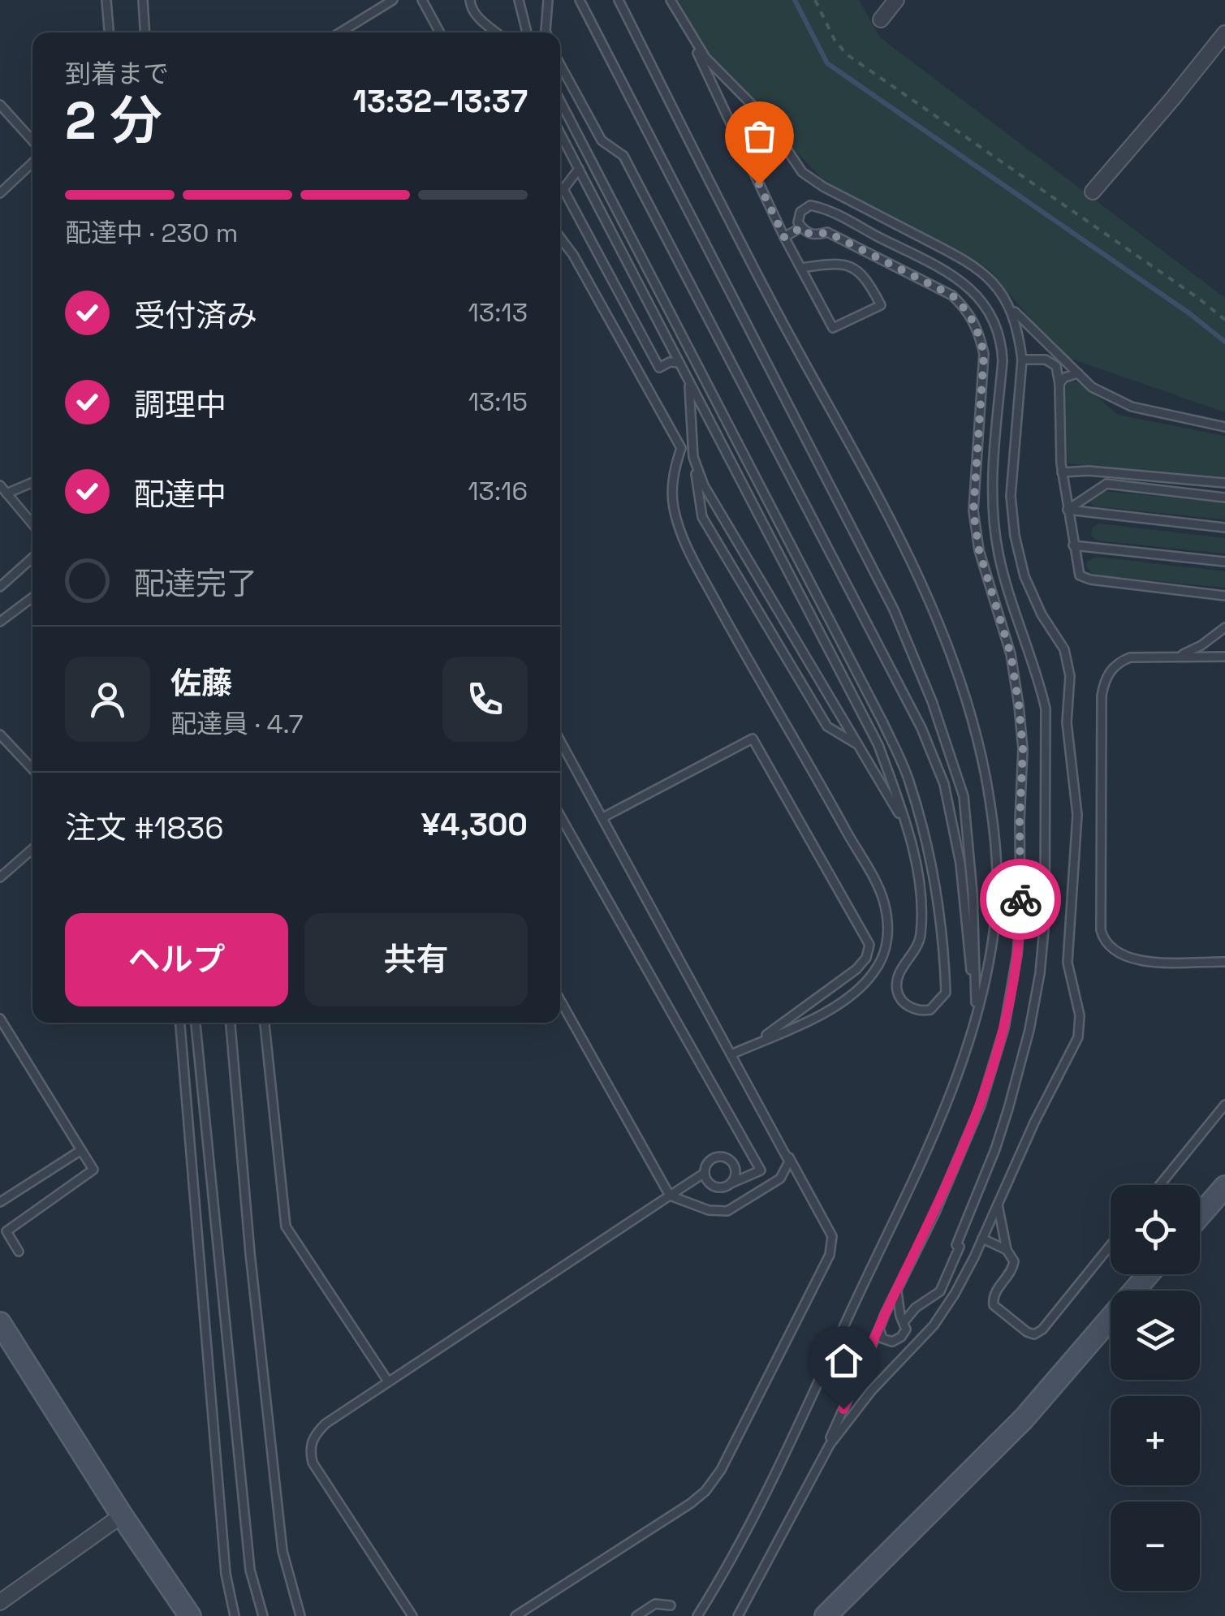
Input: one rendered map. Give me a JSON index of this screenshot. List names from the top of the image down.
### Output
{
  "page": {
    "heading": ["2 分", "到着まで", "13:32–13:37"],
    "panel": [
      "佐藤",
      "配達員 · 4.7",
      "注文 #1836",
      "¥4,300"
    ],
    "bar": "配達中 · 230 m",
    "list": [
      ["受付済み", "13:13"],
      ["調理中", "13:15"],
      ["配達中", "13:16"],
      "配達完了"
    ],
    "buttons": ["ヘルプ", "共有"],
    "map_buttons": ["+", "−"]
  }
}
